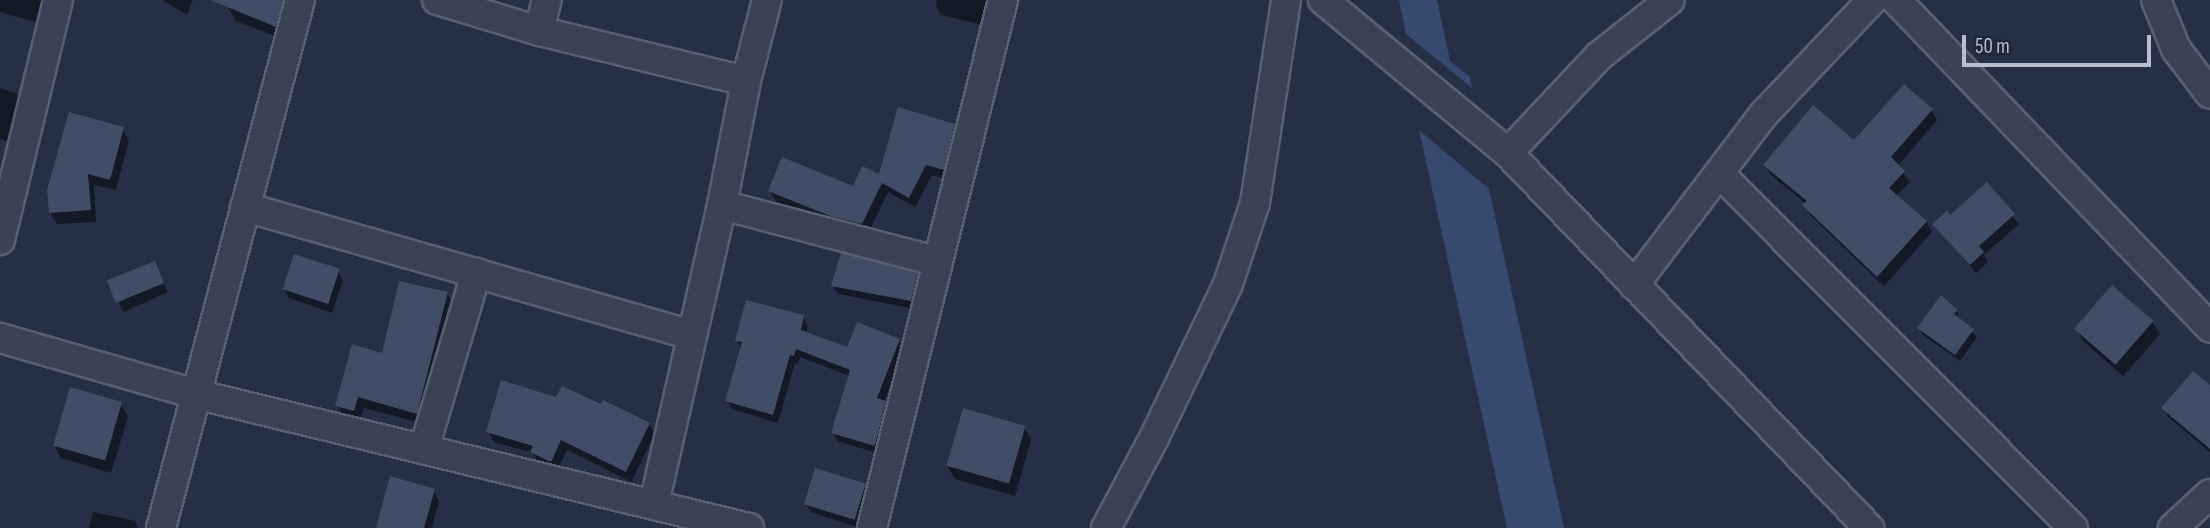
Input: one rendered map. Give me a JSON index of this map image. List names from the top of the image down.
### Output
{
  "scale_bar": "50 m"
}
